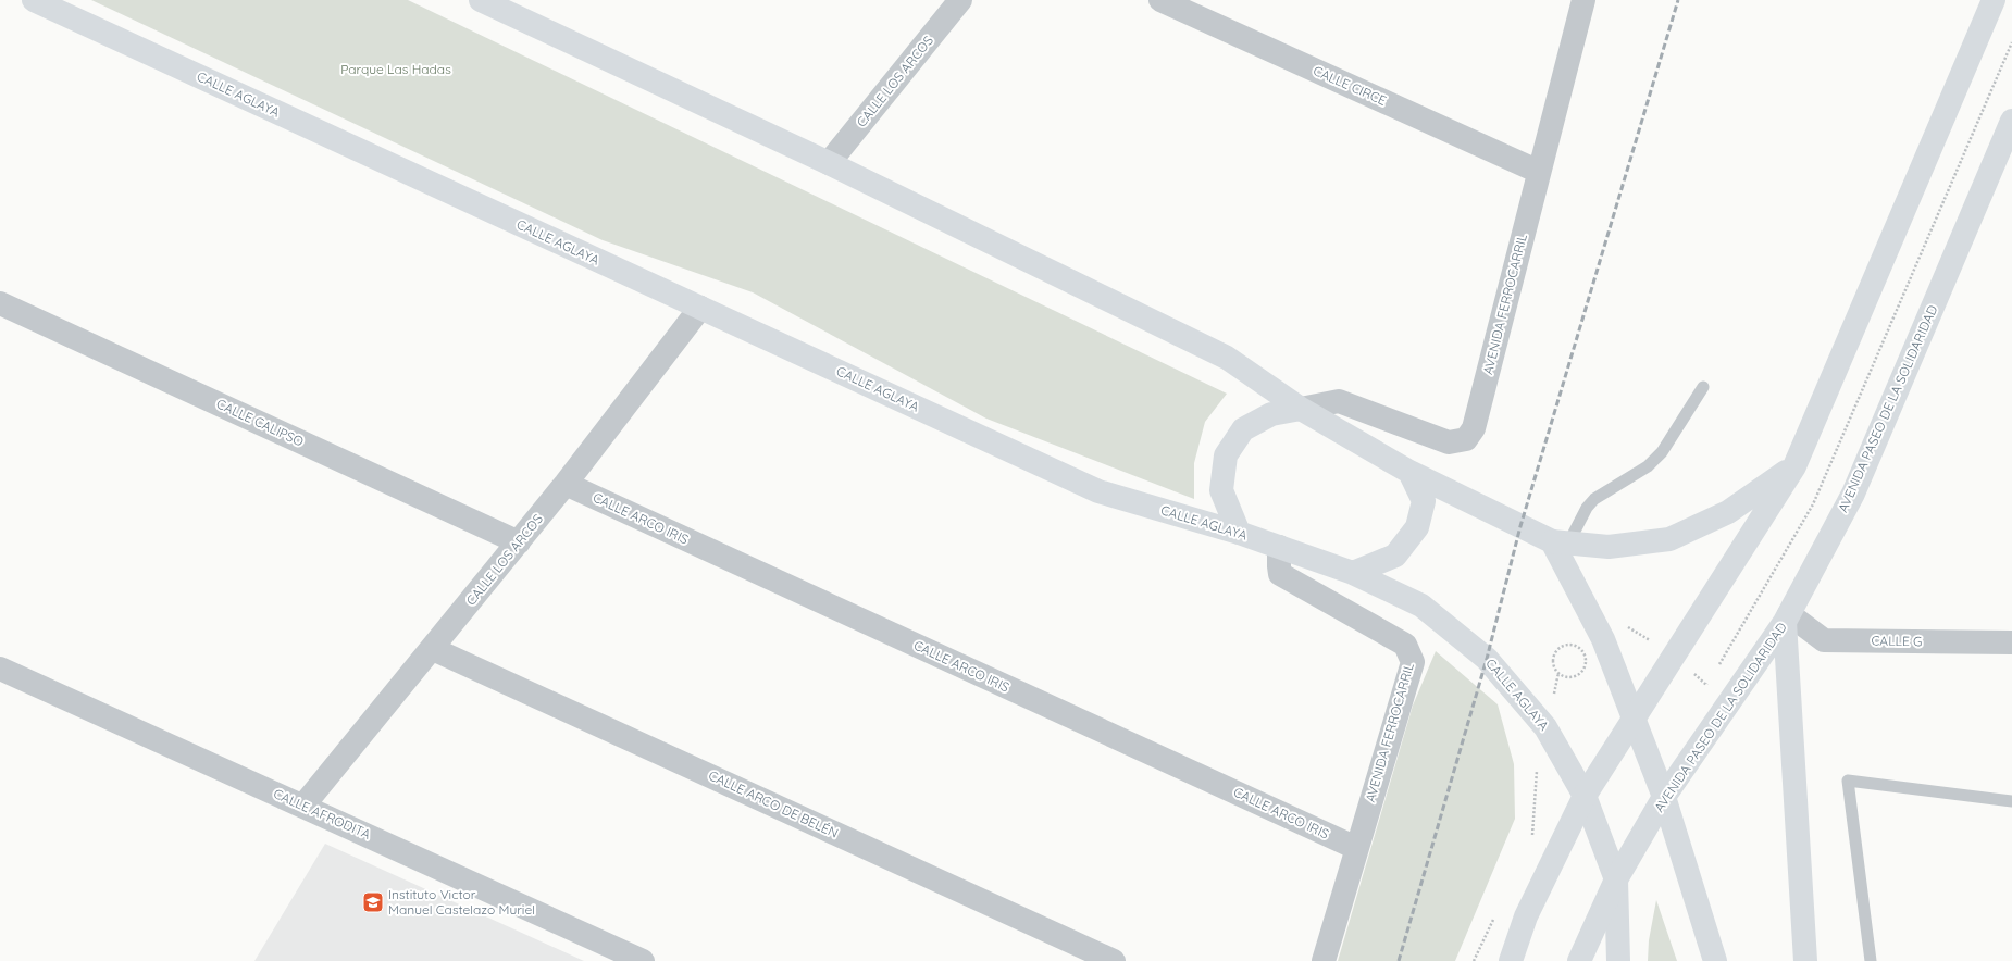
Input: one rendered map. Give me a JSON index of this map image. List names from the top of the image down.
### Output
{
  "streets": {
    "main road": ["CALLE AGLAYA", "AVENIDA PASEO DE LA SOLIDARIDAD"],
    "street": [
      "CALLE LOS ARCOS",
      "CALLE CIRCE",
      "AVENIDA FERROCARRIL",
      "CALLE CALIPSO",
      "CALLE ARCO IRIS",
      "CALLE G",
      "CALLE ARCO DE BELÉN",
      "CALLE AFRODITA"
    ]
  },
  "crossings": [
    ["CALLE LOS ARCOS", "CALLE AGLAYA"],
    ["CALLE LOS ARCOS", "CALLE CALIPSO"],
    ["CALLE LOS ARCOS", "CALLE ARCO IRIS"],
    ["CALLE LOS ARCOS", "CALLE ARCO DE BELÉN"],
    ["CALLE LOS ARCOS", "CALLE AFRODITA"],
    ["CALLE CIRCE", "AVENIDA FERROCARRIL"],
    ["CALLE AGLAYA", "AVENIDA FERROCARRIL"],
    ["CALLE AGLAYA", "AVENIDA PASEO DE LA SOLIDARIDAD"],
    ["AVENIDA FERROCARRIL", "CALLE ARCO IRIS"],
    ["AVENIDA PASEO DE LA SOLIDARIDAD", "CALLE G"]
  ],
  "parks": ["Parque Las Hadas"],
  "places": {
    "school or university": ["Instituto Victor Manuel Castelazo Muriel"]
  }
}
